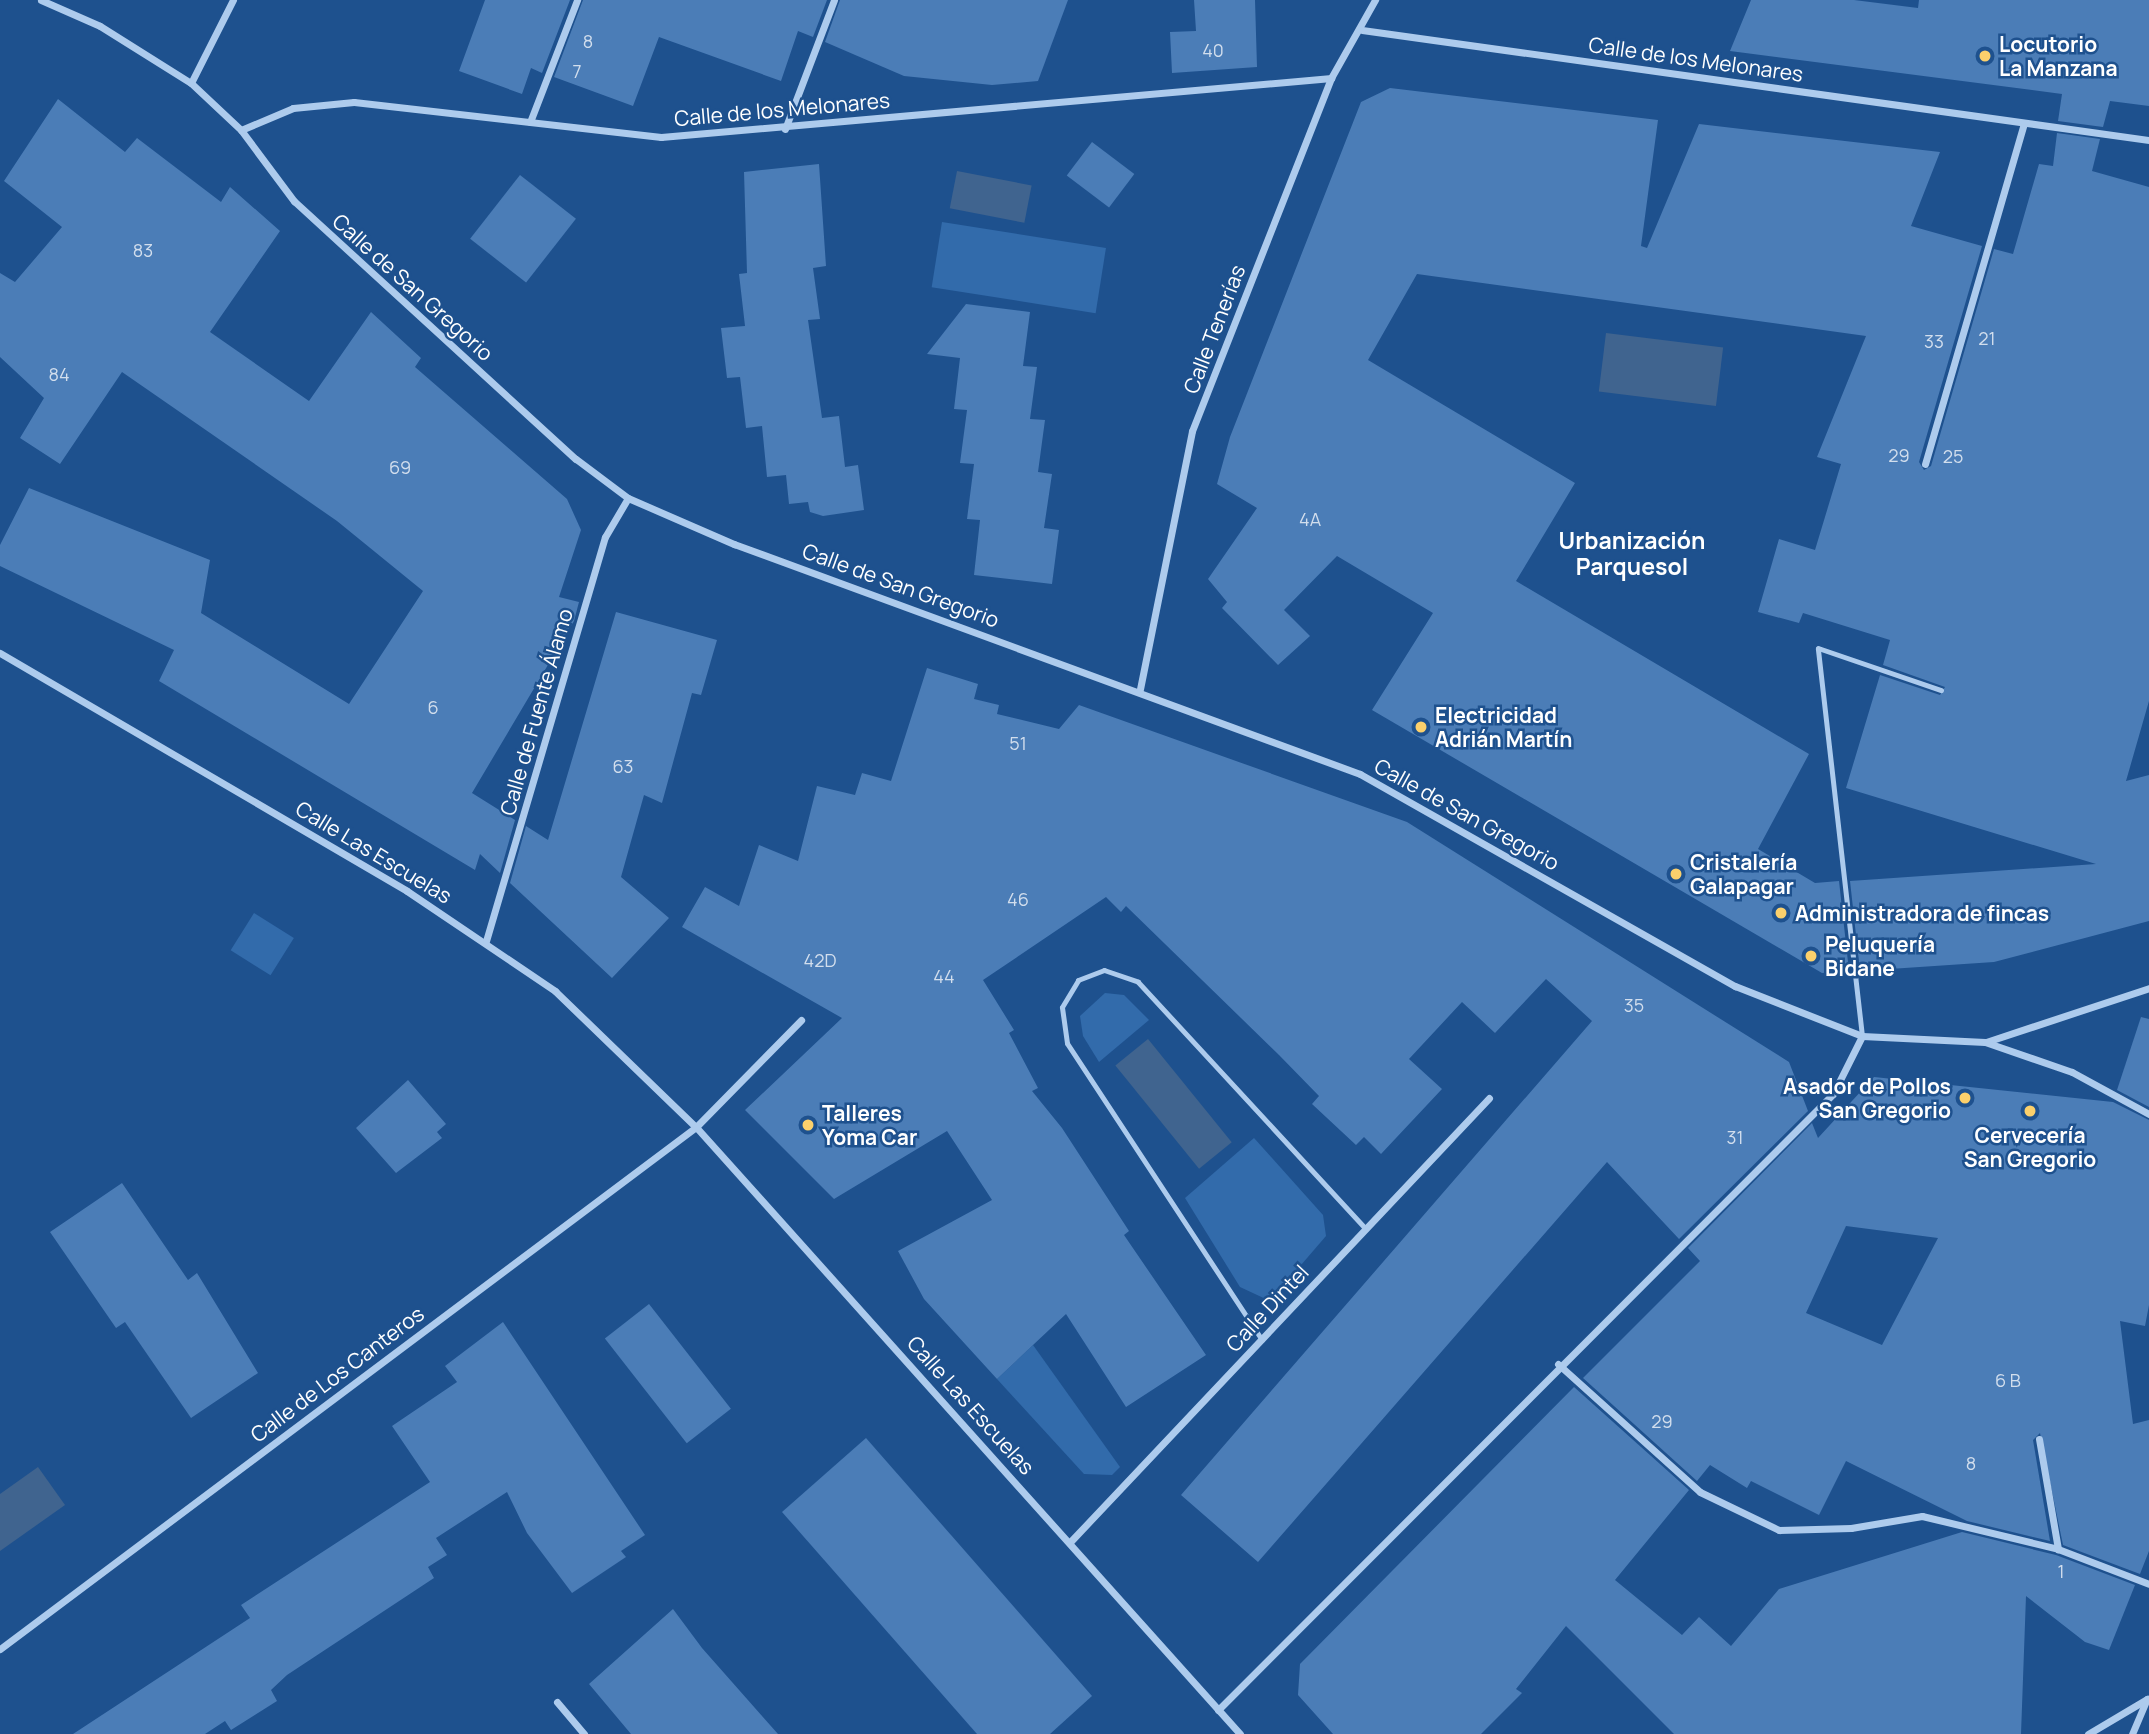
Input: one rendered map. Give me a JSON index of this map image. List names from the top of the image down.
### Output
{
  "streets": {
    "street": [
      "Calle de los Melonares",
      "Calle de San Gregorio",
      "Calle Tenerías",
      "Calle de Fuente Álamo",
      "Calle Las Escuelas",
      "Calle Dintel",
      "Calle de Los Canteros"
    ]
  },
  "crossings": [
    ["Calle de los Melonares", "Calle de San Gregorio"],
    ["Calle de los Melonares", "Calle Tenerías"],
    ["Calle de San Gregorio", "Calle Tenerías"],
    ["Calle de San Gregorio", "Calle de Fuente Álamo"],
    ["Calle de Fuente Álamo", "Calle Las Escuelas"],
    ["Calle Las Escuelas", "Calle Dintel"],
    ["Calle Las Escuelas", "Calle de Los Canteros"]
  ],
  "districts": ["Urbanización Parquesol"],
  "places": [
    "Locutorio La Manzana",
    "Electricidad Adrián Martín",
    "Cristalería Galapagar",
    "Administradora de fincas",
    "Peluquería Bidane",
    "Asador de Pollos San Gregorio",
    "Cervecería San Gregorio",
    "Talleres Yoma Car"
  ],
  "house_numbers": [
    "8",
    "40",
    "7",
    "83",
    "21",
    "33",
    "84",
    "29",
    "25",
    "69",
    "4A",
    "6",
    "51",
    "63",
    "46",
    "42D",
    "44",
    "35",
    "31",
    "6 B",
    "29",
    "8",
    "1"
  ]
}
